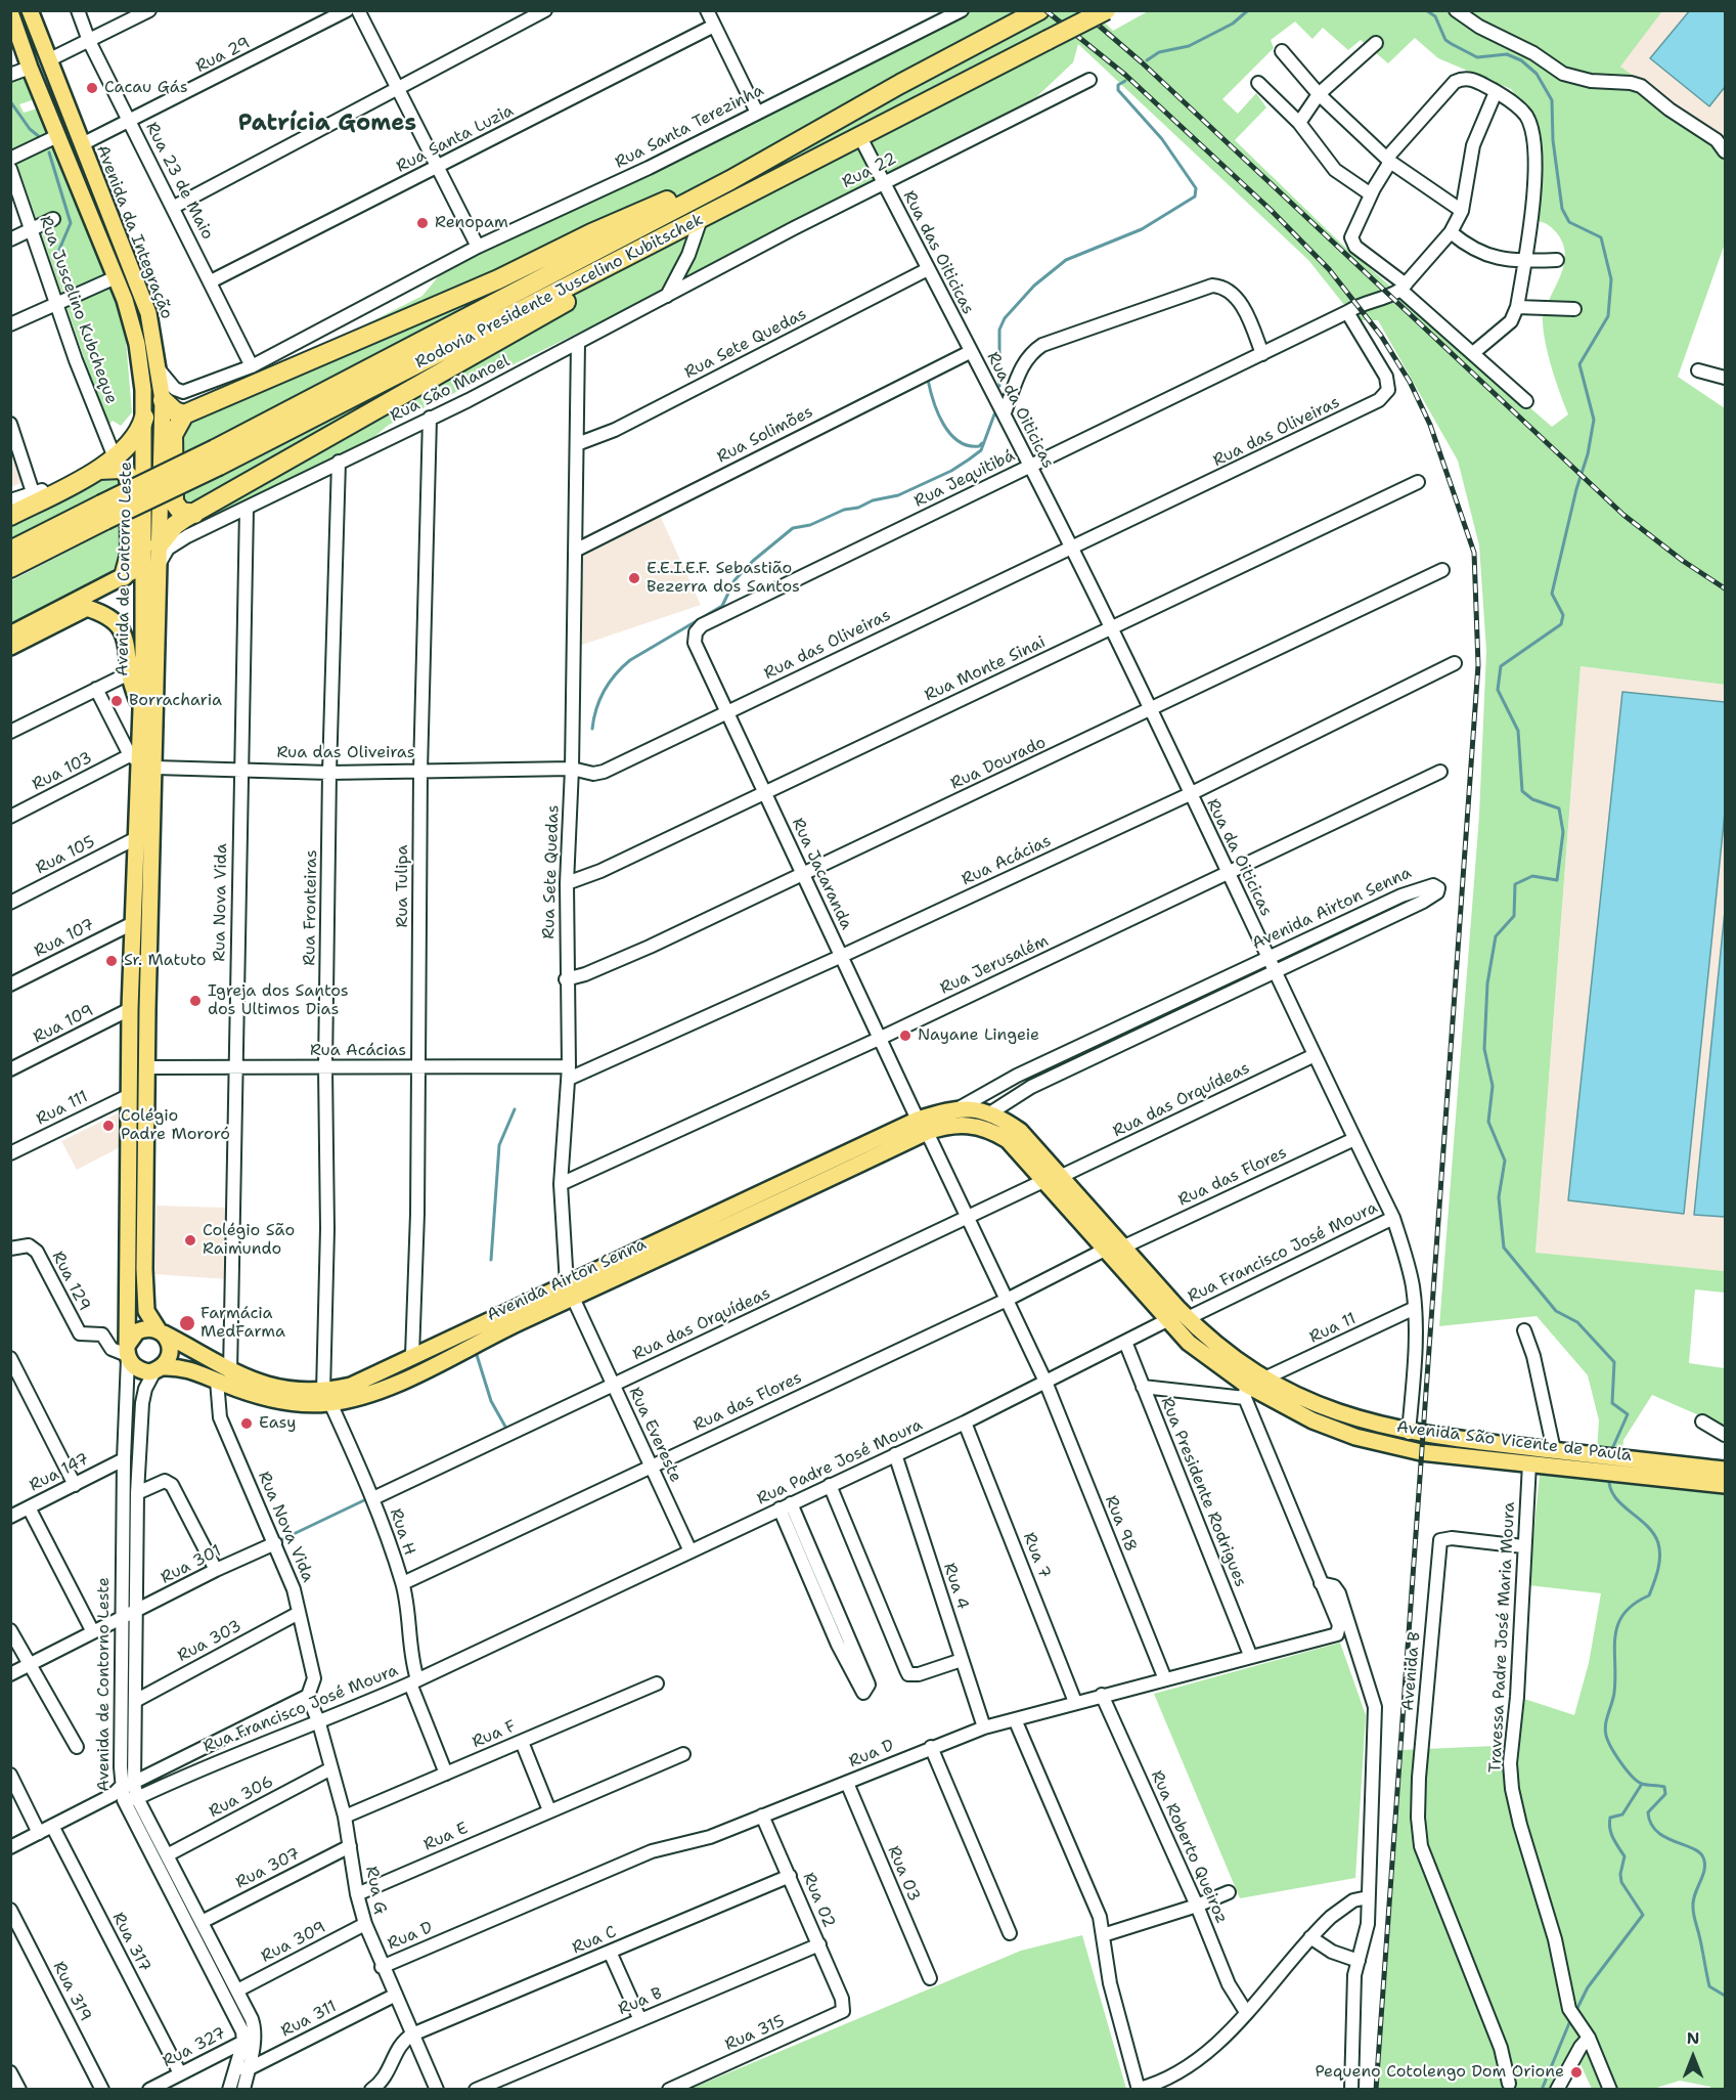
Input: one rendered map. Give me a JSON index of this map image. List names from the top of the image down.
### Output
{
  "streets": {
    "highway": ["Rodovia Presidente Juscelino Kubitschek"],
    "main road": [
      "Avenida da Integração",
      "Avenida de Contorno Leste",
      "Avenida Airton Senna",
      "Avenida São Vicente de Paula"
    ],
    "street": [
      "Rua 29",
      "Rua Santa Terezinha",
      "Rua Santa Luzia",
      "Rua 22",
      "Rua 23 de Maio",
      "Rua das Oiticicas",
      "Rua Juscelino Kubcheque",
      "Rua Sete Quedas",
      "Rua São Manoel",
      "Rua da Oiticicas",
      "Rua das Oliveiras",
      "Rua Solimões",
      "Rua Jequitibá",
      "Rua Monte Sinai",
      "Rua Dourado",
      "Rua 103",
      "Rua 105",
      "Rua Acácias",
      "Rua Jacaranda",
      "Rua Tulipa",
      "Rua Nova Vida",
      "Rua Fronteiras",
      "Rua 107",
      "Rua Jerusalém",
      "Rua 109",
      "Rua das Orquídeas",
      "Rua 111",
      "Rua das Flores",
      "Rua Francisco José Moura",
      "Rua 129",
      "Rua 11",
      "Rua Evereste",
      "Rua Padre José Moura",
      "Rua 147",
      "Rua Presidente Rodrigues",
      "Rua 98",
      "Rua H",
      "Rua 7",
      "Rua 301",
      "Rua 4",
      "Travessa Padre José Maria Moura",
      "Rua 303",
      "Avenida B",
      "Rua F",
      "Rua D",
      "Rua 306",
      "Rua E",
      "Rua Roberto Queiroz",
      "Rua 307",
      "Rua 03",
      "Rua G",
      "Rua 02",
      "Rua C",
      "Rua 317",
      "Rua 309",
      "Rua 319",
      "Rua B",
      "Rua 311",
      "Rua 315",
      "Rua 327"
    ]
  },
  "crossings": [
    ["Rua 29", "Rua 23 de Maio"],
    ["Rua 29", "Avenida da Integração"],
    ["Rua Santa Terezinha", "Rua 23 de Maio"],
    ["Rua Santa Luzia", "Rua 23 de Maio"],
    ["Rua 22", "Rua das Oiticicas"],
    ["Rua 22", "Rua São Manoel"],
    ["Avenida da Integração", "Avenida de Contorno Leste"],
    ["Rua das Oiticicas", "Rodovia Presidente Juscelino Kubitschek"],
    ["Rua das Oiticicas", "Rua Sete Quedas"],
    ["Rua das Oiticicas", "Rua da Oiticicas"],
    ["Rua das Oiticicas", "Rua Solimões"],
    ["Rua Sete Quedas", "Rua São Manoel"],
    ["Rua Sete Quedas", "Rua das Oliveiras"],
    ["Rua Sete Quedas", "Rua Solimões"],
    ["Rua Sete Quedas", "Rua Monte Sinai"],
    ["Rua Sete Quedas", "Rua Dourado"],
    ["Rua Sete Quedas", "Rua Acácias"],
    ["Rua Sete Quedas", "Avenida Airton Senna"],
    ["Rua Sete Quedas", "Rua Jerusalém"],
    ["Rua Sete Quedas", "Rua Evereste"],
    ["Rua São Manoel", "Avenida de Contorno Leste"],
    ["Rua São Manoel", "Rua Tulipa"],
    ["Rua São Manoel", "Rua Nova Vida"],
    ["Rua São Manoel", "Rua Fronteiras"],
    ["Rua da Oiticicas", "Rua das Oliveiras"],
    ["Rua da Oiticicas", "Rua Solimões"],
    ["Rua da Oiticicas", "Rua Jequitibá"],
    ["Rua da Oiticicas", "Rua Monte Sinai"],
    ["Rua da Oiticicas", "Rua Dourado"],
    ["Rua da Oiticicas", "Rua Acácias"],
    ["Rua da Oiticicas", "Avenida Airton Senna"],
    ["Rua da Oiticicas", "Rua Jerusalém"],
    ["Rua da Oiticicas", "Rua das Orquídeas"],
    ["Rua da Oiticicas", "Rua das Flores"],
    ["Rua da Oiticicas", "Rua Francisco José Moura"],
    ["Rua da Oiticicas", "Rua 11"],
    ["Rua da Oiticicas", "Avenida São Vicente de Paula"],
    ["Rua das Oliveiras", "Rua Jequitibá"],
    ["Rua das Oliveiras", "Avenida de Contorno Leste"],
    ["Rua das Oliveiras", "Rua 103"],
    ["Rua das Oliveiras", "Rua Jacaranda"],
    ["Rua das Oliveiras", "Rua Tulipa"],
    ["Rua das Oliveiras", "Rua Nova Vida"],
    ["Rua das Oliveiras", "Rua Fronteiras"],
    ["Rua Jequitibá", "Rua Jacaranda"],
    ["Avenida de Contorno Leste", "Rua 103"],
    ["Avenida de Contorno Leste", "Rua 105"],
    ["Avenida de Contorno Leste", "Rua Acácias"],
    ["Avenida de Contorno Leste", "Avenida Airton Senna"],
    ["Avenida de Contorno Leste", "Rua 107"],
    ["Avenida de Contorno Leste", "Rua 109"],
    ["Avenida de Contorno Leste", "Rua 111"],
    ["Avenida de Contorno Leste", "Rua Francisco José Moura"],
    ["Avenida de Contorno Leste", "Rua 129"],
    ["Avenida de Contorno Leste", "Rua 147"],
    ["Avenida de Contorno Leste", "Rua 301"],
    ["Avenida de Contorno Leste", "Rua 303"],
    ["Avenida de Contorno Leste", "Rua 306"],
    ["Avenida de Contorno Leste", "Rua 307"],
    ["Avenida de Contorno Leste", "Rua 309"],
    ["Avenida de Contorno Leste", "Rua 311"],
    ["Avenida de Contorno Leste", "Rua 327"],
    ["Rua Monte Sinai", "Rua Jacaranda"],
    ["Rua Dourado", "Rua Jacaranda"],
    ["Rua Acácias", "Rua Jacaranda"],
    ["Rua Acácias", "Rua Tulipa"],
    ["Rua Acácias", "Rua Nova Vida"],
    ["Rua Acácias", "Rua Fronteiras"],
    ["Rua Jacaranda", "Avenida Airton Senna"],
    ["Rua Jacaranda", "Rua Jerusalém"],
    ["Rua Jacaranda", "Rua das Orquídeas"],
    ["Rua Jacaranda", "Rua das Flores"],
    ["Rua Jacaranda", "Rua Padre José Moura"],
    ["Rua Jacaranda", "Rua 98"],
    ["Rua Tulipa", "Avenida Airton Senna"],
    ["Rua Nova Vida", "Avenida Airton Senna"],
    ["Rua Nova Vida", "Rua Francisco José Moura"],
    ["Rua Nova Vida", "Rua 301"],
    ["Rua Nova Vida", "Rua 303"],
    ["Rua Nova Vida", "Rua G"],
    ["Rua Fronteiras", "Avenida Airton Senna"],
    ["Rua Fronteiras", "Rua H"],
    ["Avenida Airton Senna", "Rua 129"],
    ["Avenida Airton Senna", "Rua Evereste"],
    ["Avenida Airton Senna", "Avenida São Vicente de Paula"],
    ["Avenida Airton Senna", "Rua H"],
    ["Rua das Orquídeas", "Rua Evereste"],
    ["Rua das Orquídeas", "Avenida São Vicente de Paula"],
    ["Rua das Orquídeas", "Rua H"],
    ["Rua das Flores", "Rua Evereste"],
    ["Rua das Flores", "Avenida São Vicente de Paula"],
    ["Rua das Flores", "Rua H"],
    ["Rua Francisco José Moura", "Avenida São Vicente de Paula"],
    ["Rua Francisco José Moura", "Rua Padre José Moura"],
    ["Rua Francisco José Moura", "Rua H"],
    ["Rua Francisco José Moura", "Rua G"],
    ["Rua 11", "Avenida São Vicente de Paula"],
    ["Rua Evereste", "Rua Padre José Moura"],
    ["Avenida São Vicente de Paula", "Rua Padre José Moura"],
    ["Avenida São Vicente de Paula", "Travessa Padre José Maria Moura"],
    ["Rua Padre José Moura", "Rua Presidente Rodrigues"],
    ["Rua Padre José Moura", "Rua 98"],
    ["Rua Padre José Moura", "Rua 7"],
    ["Rua Padre José Moura", "Rua 4"],
    ["Rua Presidente Rodrigues", "Rua D"],
    ["Rua 98", "Rua D"],
    ["Rua H", "Rua F"],
    ["Rua 7", "Rua D"],
    ["Rua 4", "Rua D"],
    ["Travessa Padre José Maria Moura", "Avenida B"],
    ["Rua F", "Rua G"],
    ["Rua D", "Rua Roberto Queiroz"],
    ["Rua D", "Rua 03"],
    ["Rua D", "Rua G"],
    ["Rua D", "Rua 02"],
    ["Rua 306", "Rua G"],
    ["Rua E", "Rua G"],
    ["Rua 307", "Rua G"],
    ["Rua G", "Rua C"],
    ["Rua G", "Rua 309"],
    ["Rua G", "Rua 311"],
    ["Rua 02", "Rua C"],
    ["Rua 02", "Rua B"],
    ["Rua 02", "Rua 315"],
    ["Rua 317", "Rua 327"]
  ],
  "districts": ["Patrícia Gomes"],
  "places": [
    "Cacau Gás",
    "Renopam",
    "E.E.I.E.F. Sebastião Bezerra dos Santos",
    "Borracharia",
    "Sr. Matuto",
    "Igreja dos Santos dos Ultimos Dias",
    "Nayane Lingeie",
    "Colégio Padre Mororó",
    "Colégio São Raimundo",
    "Farmácia MedFarma",
    "Easy",
    "Pequeno Cotolengo Dom Orione"
  ],
  "north": "top"
}
